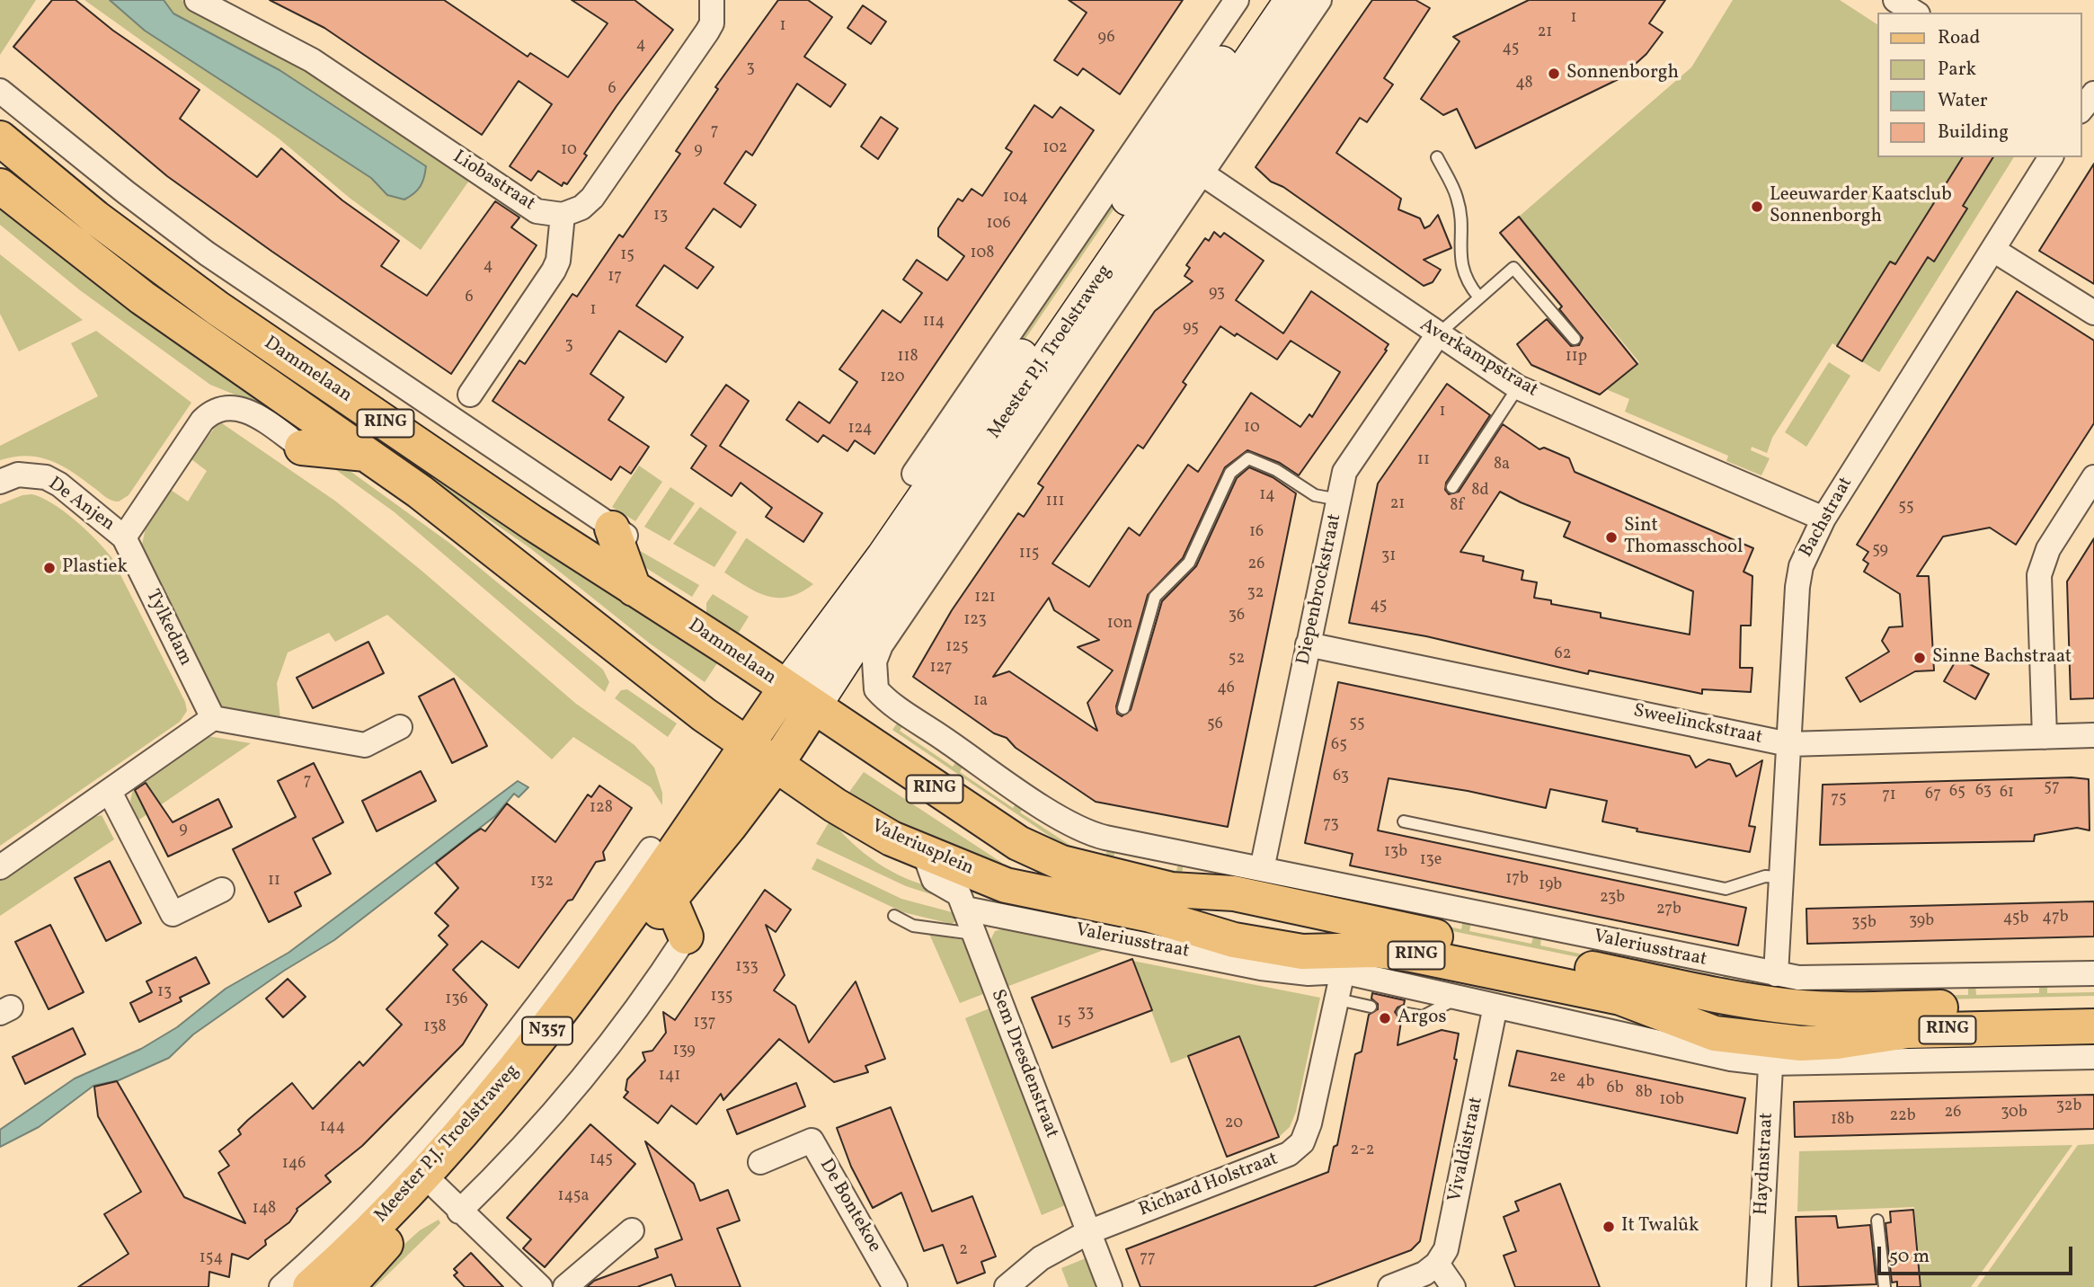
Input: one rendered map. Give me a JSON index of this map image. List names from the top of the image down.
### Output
{
  "streets": {
    "main road": [
      "Meester P.J. Troelstraweg",
      "Dammelaan",
      "RING",
      "Valeriusplein",
      "Valeriusstraat",
      "N357"
    ],
    "street": [
      "Liobastraat",
      "Averkampstraat",
      "De Anjen",
      "Bachstraat",
      "Diepenbrockstraat",
      "Tylkedam",
      "Sweelinckstraat",
      "Sem Dresdenstraat",
      "Vivaldistraat",
      "Haydnstraat",
      "Richard Holstraat",
      "De Bontekoe"
    ]
  },
  "crossings": [
    ["Meester P.J. Troelstraweg", "Averkampstraat"],
    ["Meester P.J. Troelstraweg", "Dammelaan"],
    ["Meester P.J. Troelstraweg", "RING"],
    ["Meester P.J. Troelstraweg", "Valeriusplein"],
    ["Meester P.J. Troelstraweg", "Valeriusstraat"],
    ["Meester P.J. Troelstraweg", "N357"],
    ["Averkampstraat", "Bachstraat"],
    ["Averkampstraat", "Diepenbrockstraat"],
    ["Dammelaan", "RING"],
    ["Dammelaan", "Valeriusplein"],
    ["Dammelaan", "N357"],
    ["RING", "Valeriusstraat"],
    ["RING", "N357"],
    ["De Anjen", "Tylkedam"],
    ["Bachstraat", "Sweelinckstraat"],
    ["Bachstraat", "Valeriusstraat"],
    ["Diepenbrockstraat", "Sweelinckstraat"],
    ["Diepenbrockstraat", "Valeriusstraat"],
    ["Valeriusplein", "Valeriusstraat"],
    ["Valeriusplein", "N357"],
    ["Valeriusplein", "Sem Dresdenstraat"],
    ["Valeriusstraat", "N357"],
    ["Valeriusstraat", "Sem Dresdenstraat"],
    ["Valeriusstraat", "Vivaldistraat"],
    ["Valeriusstraat", "Haydnstraat"],
    ["Valeriusstraat", "Richard Holstraat"],
    ["Sem Dresdenstraat", "Richard Holstraat"]
  ],
  "places": [
    "Sonnenborgh",
    "Leeuwarder Kaatsclub Sonnenborgh",
    "Sint Thomasschool",
    "Plastiek",
    "Sinne Bachstraat",
    "Argos",
    "It Twalûk"
  ],
  "house_numbers": [
    "1",
    "1",
    "21",
    "96",
    "4",
    "45",
    "3",
    "48",
    "6",
    "7",
    "102",
    "10",
    "9",
    "104",
    "13",
    "106",
    "108",
    "15",
    "4",
    "17",
    "93",
    "6",
    "1",
    "114",
    "95",
    "3",
    "118",
    "11p",
    "120",
    "1",
    "10",
    "124",
    "11",
    "8a",
    "8d",
    "14",
    "111",
    "21",
    "8f",
    "55",
    "16",
    "59",
    "115",
    "31",
    "26",
    "32",
    "121",
    "45",
    "36",
    "123",
    "10n",
    "125",
    "62",
    "52",
    "127",
    "46",
    "1a",
    "55",
    "56",
    "65",
    "63",
    "7",
    "57",
    "63",
    "65",
    "61",
    "67",
    "71",
    "75",
    "128",
    "73",
    "9",
    "13b",
    "13e",
    "17b",
    "11",
    "132",
    "19b",
    "23b",
    "27b",
    "47b",
    "45b",
    "39b",
    "35b",
    "133",
    "13",
    "135",
    "136",
    "33",
    "15",
    "137",
    "138",
    "139",
    "141",
    "2e",
    "4b",
    "6b",
    "8b",
    "10b",
    "32b",
    "26",
    "30b",
    "22b",
    "18b",
    "20",
    "144",
    "2-2",
    "145",
    "146",
    "145a",
    "148",
    "2",
    "154",
    "77"
  ],
  "legend": [
    "Road",
    "Park",
    "Water",
    "Building"
  ],
  "scale_bar": "50 m"
}
